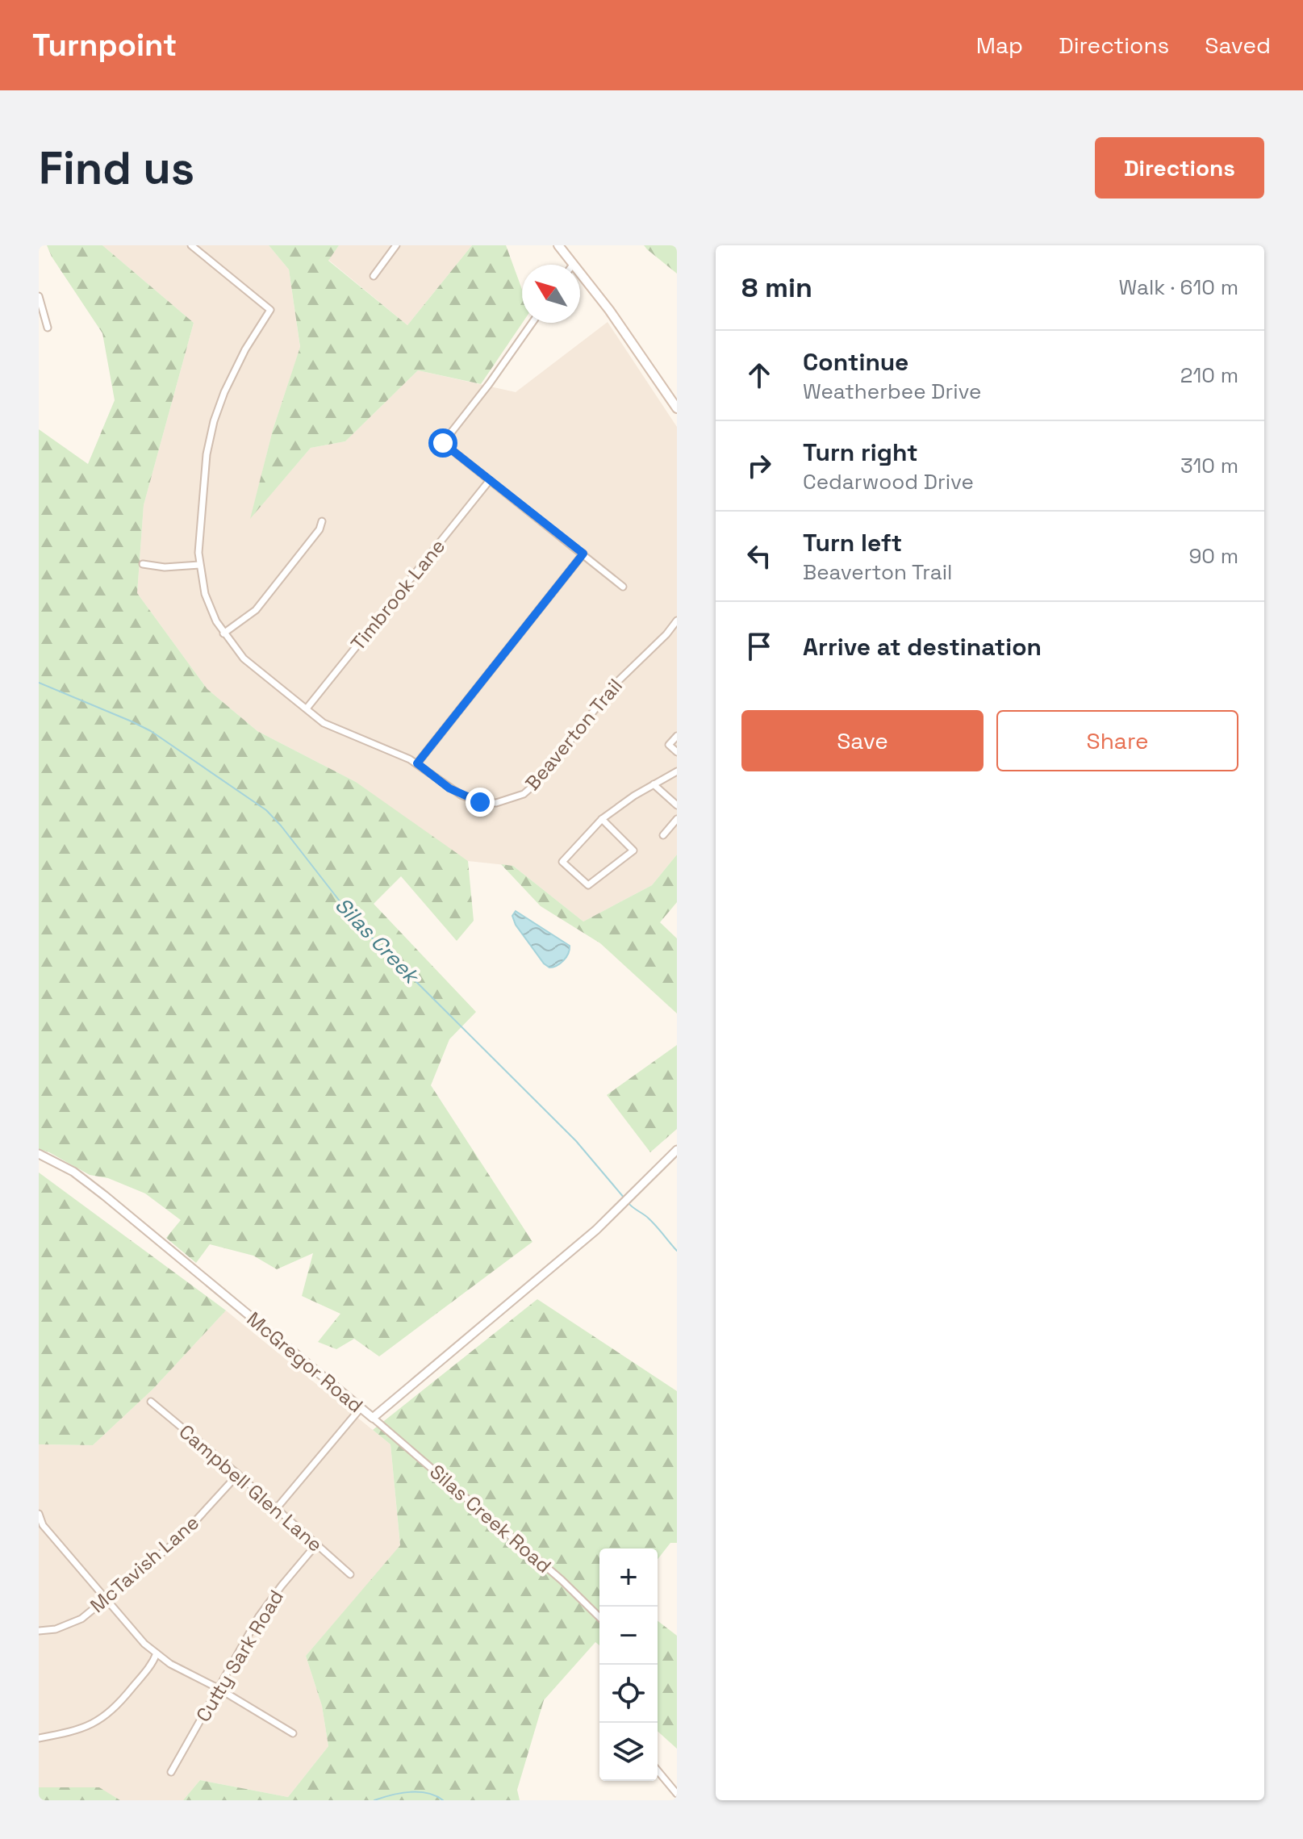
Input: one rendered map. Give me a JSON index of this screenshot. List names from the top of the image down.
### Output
{
  "streets": {
    "street": [
      "Timbrook Lane",
      "Beaverton Trail",
      "McGregor Road",
      "Campbell Glen Lane",
      "Silas Creek Road",
      "McTavish Lane",
      "Cutty Sark Road"
    ]
  },
  "crossings": [
    ["Timbrook Lane", "Beaverton Trail"],
    ["McGregor Road", "Silas Creek Road"],
    ["Campbell Glen Lane", "McTavish Lane"],
    ["Campbell Glen Lane", "Cutty Sark Road"]
  ],
  "water": ["Silas Creek"],
  "north": "top left",
  "page": {
    "header": "Turnpoint",
    "nav": ["Map", "Directions", "Saved"],
    "buttons": [
      "Directions",
      ["Save", "Share"]
    ],
    "title": "Find us",
    "heading": ["8 min", "Walk · 610 m"],
    "list": [
      ["Continue", "Weatherbee Drive", "210 m"],
      ["Turn right", "Cedarwood Drive", "310 m"],
      ["Turn left", "Beaverton Trail", "90 m"],
      "Arrive at destination"
    ],
    "map_buttons": ["+", "−"]
  }
}
